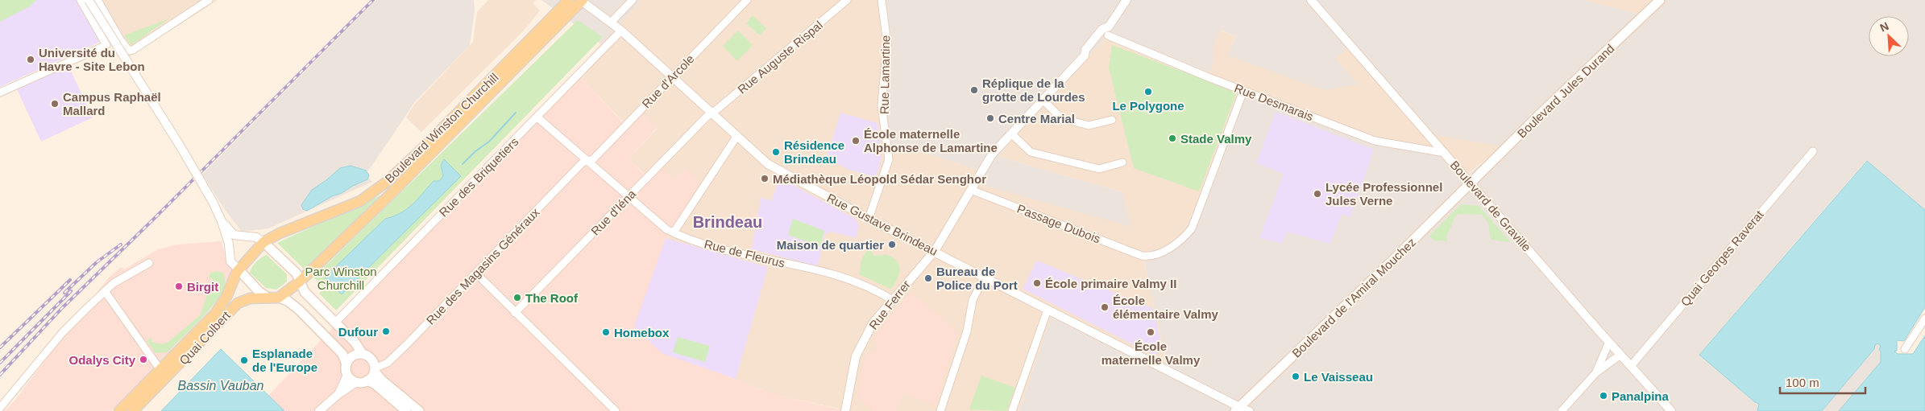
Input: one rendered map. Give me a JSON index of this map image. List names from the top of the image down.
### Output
{
  "streets": {
    "main road": [
      "Boulevard Jules Durand",
      "Boulevard Winston Churchill",
      "Boulevard de l'Amiral Mouchez",
      "Quai Colbert"
    ],
    "street": [
      "Rue Auguste Rispal",
      "Rue Lamartine",
      "Rue d'Arcole",
      "Rue Desmarais",
      "Rue des Briquetiers",
      "Boulevard de Graville",
      "Rue d'Iéna",
      "Passage Dubois",
      "Rue Gustave Brindeau",
      "Rue de Fleurus",
      "Quai Georges Raverat",
      "Rue des Magasins Généraux",
      "Rue Ferrer"
    ]
  },
  "crossings": [
    ["Rue Auguste Rispal", "Rue d'Iéna"],
    ["Rue Auguste Rispal", "Rue Gustave Brindeau"],
    ["Rue Lamartine", "Rue Gustave Brindeau"],
    ["Rue d'Arcole", "Rue Gustave Brindeau"],
    ["Rue d'Arcole", "Rue de Fleurus"],
    ["Rue d'Arcole", "Rue des Magasins Généraux"],
    ["Boulevard Jules Durand", "Boulevard de Graville"],
    ["Boulevard Jules Durand", "Boulevard de l'Amiral Mouchez"],
    ["Rue Desmarais", "Boulevard de Graville"],
    ["Rue Desmarais", "Passage Dubois"],
    ["Boulevard Winston Churchill", "Rue Gustave Brindeau"],
    ["Boulevard Winston Churchill", "Quai Colbert"],
    ["Rue des Briquetiers", "Rue Gustave Brindeau"],
    ["Rue des Briquetiers", "Rue de Fleurus"],
    ["Boulevard de Graville", "Quai Georges Raverat"],
    ["Boulevard de Graville", "Boulevard de l'Amiral Mouchez"],
    ["Rue d'Iéna", "Rue Gustave Brindeau"],
    ["Rue d'Iéna", "Rue de Fleurus"],
    ["Passage Dubois", "Rue Ferrer"],
    ["Rue Gustave Brindeau", "Boulevard de l'Amiral Mouchez"],
    ["Rue Gustave Brindeau", "Rue Ferrer"],
    ["Rue de Fleurus", "Rue des Magasins Généraux"],
    ["Rue de Fleurus", "Rue Ferrer"]
  ],
  "districts": ["Brindeau"],
  "water": ["Bassin Vauban"],
  "parks": ["Parc Winston Churchill"],
  "places": [
    "Université du Havre - Site Lebon",
    "Réplique de la grotte de Lourdes",
    "Le Polygone",
    "Campus Raphaël Mallard",
    "Centre Marial",
    "Stade Valmy",
    "École maternelle Alphonse de Lamartine",
    "Résidence Brindeau",
    "Médiathèque Léopold Sédar Senghor",
    "Lycée Professionnel Jules Verne",
    "Maison de quartier",
    "Bureau de Police du Port",
    "École primaire Valmy II",
    "Birgit",
    "The Roof",
    "École élémentaire Valmy",
    "Dufour",
    "Homebox",
    "École maternelle Valmy",
    "Odalys City",
    "Esplanade de l'Europe",
    "Le Vaisseau",
    "Panalpina"
  ],
  "scale_bar": "100 m",
  "north": "top left"
}
